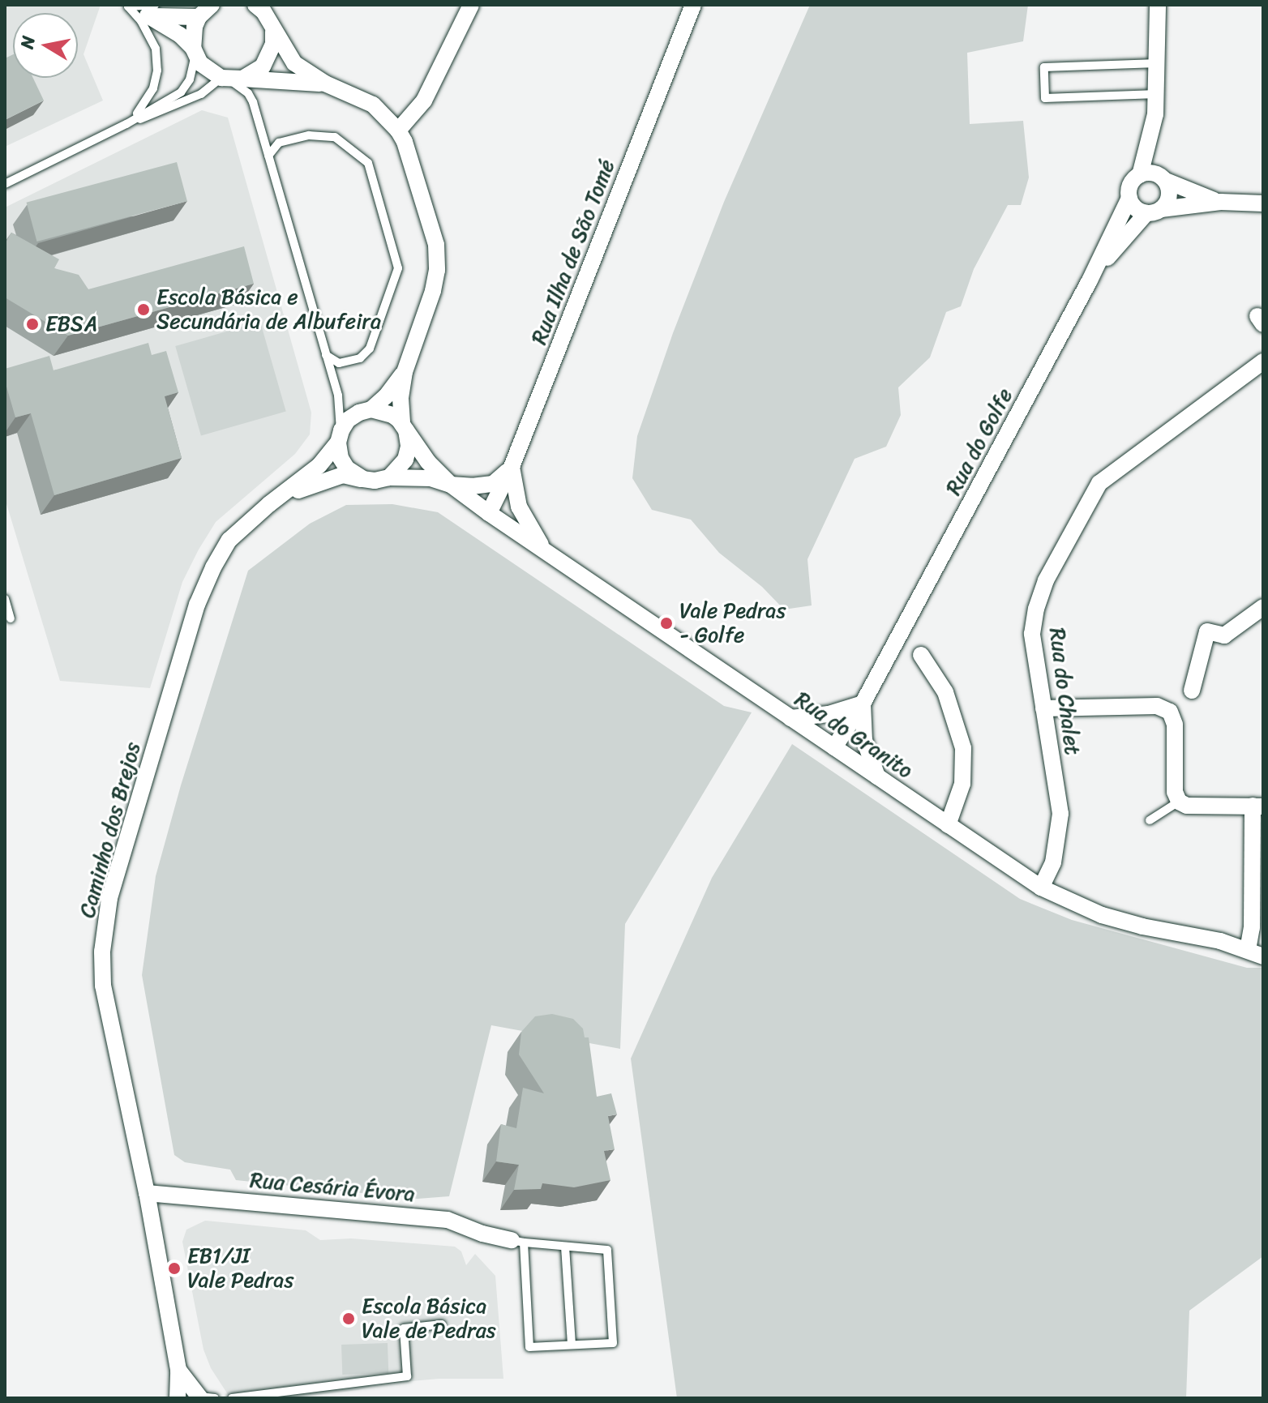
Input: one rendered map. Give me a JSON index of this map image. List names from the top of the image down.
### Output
{
  "streets": {
    "street": [
      "Rua Ilha de São Tomé",
      "Rua do Golfe",
      "Rua do Chalet",
      "Rua do Granito",
      "Caminho dos Brejos",
      "Rua Cesária Évora"
    ]
  },
  "crossings": [
    ["Rua Ilha de São Tomé", "Rua do Granito"],
    ["Rua do Golfe", "Rua do Granito"],
    ["Rua do Chalet", "Rua do Granito"],
    ["Rua do Granito", "Caminho dos Brejos"],
    ["Caminho dos Brejos", "Rua Cesária Évora"]
  ],
  "places": [
    "Escola Básica e Secundária de Albufeira",
    "EBSA",
    "Vale Pedras - Golfe",
    "EB1/JI Vale Pedras",
    "Escola Básica Vale de Pedras"
  ],
  "north": "left"
}
